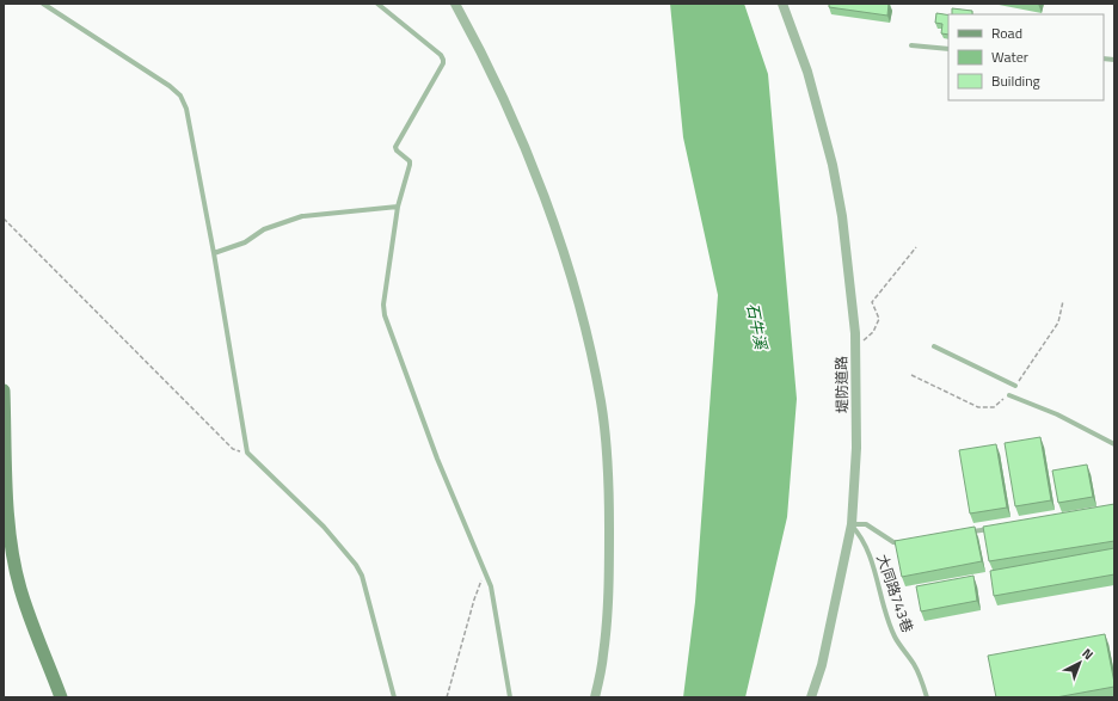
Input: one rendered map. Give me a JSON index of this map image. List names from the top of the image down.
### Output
{
  "streets": {
    "street": ["堤防道路"],
    "lane": ["大同路743巷"]
  },
  "crossings": [
    ["堤防道路", "大同路743巷"]
  ],
  "water": ["石牛溪"],
  "legend": ["Road", "Water", "Building"],
  "north": "top right"
}
